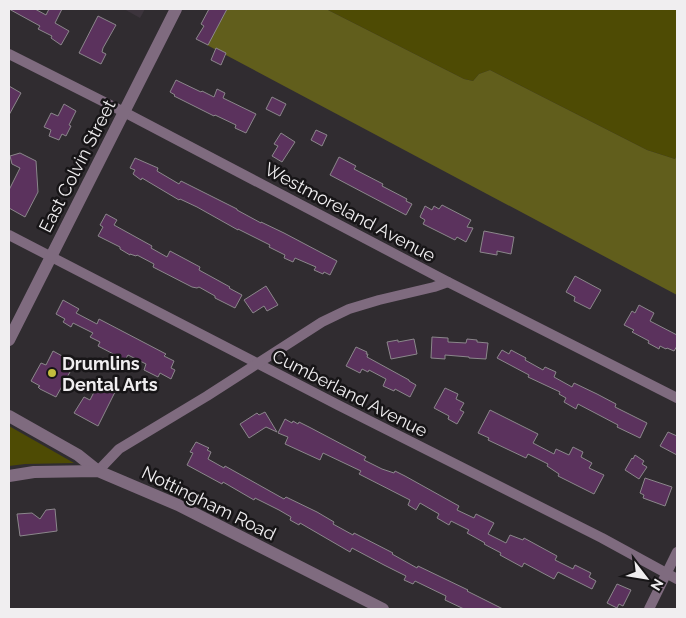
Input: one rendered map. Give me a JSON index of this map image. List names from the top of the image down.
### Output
{
  "streets": {
    "street": [
      "East Colvin Street",
      "Westmoreland Avenue",
      "Cumberland Avenue",
      "Nottingham Road"
    ]
  },
  "crossings": [
    ["East Colvin Street", "Westmoreland Avenue"],
    ["East Colvin Street", "Cumberland Avenue"]
  ],
  "places": ["Drumlins Dental Arts"],
  "north": "bottom right"
}
